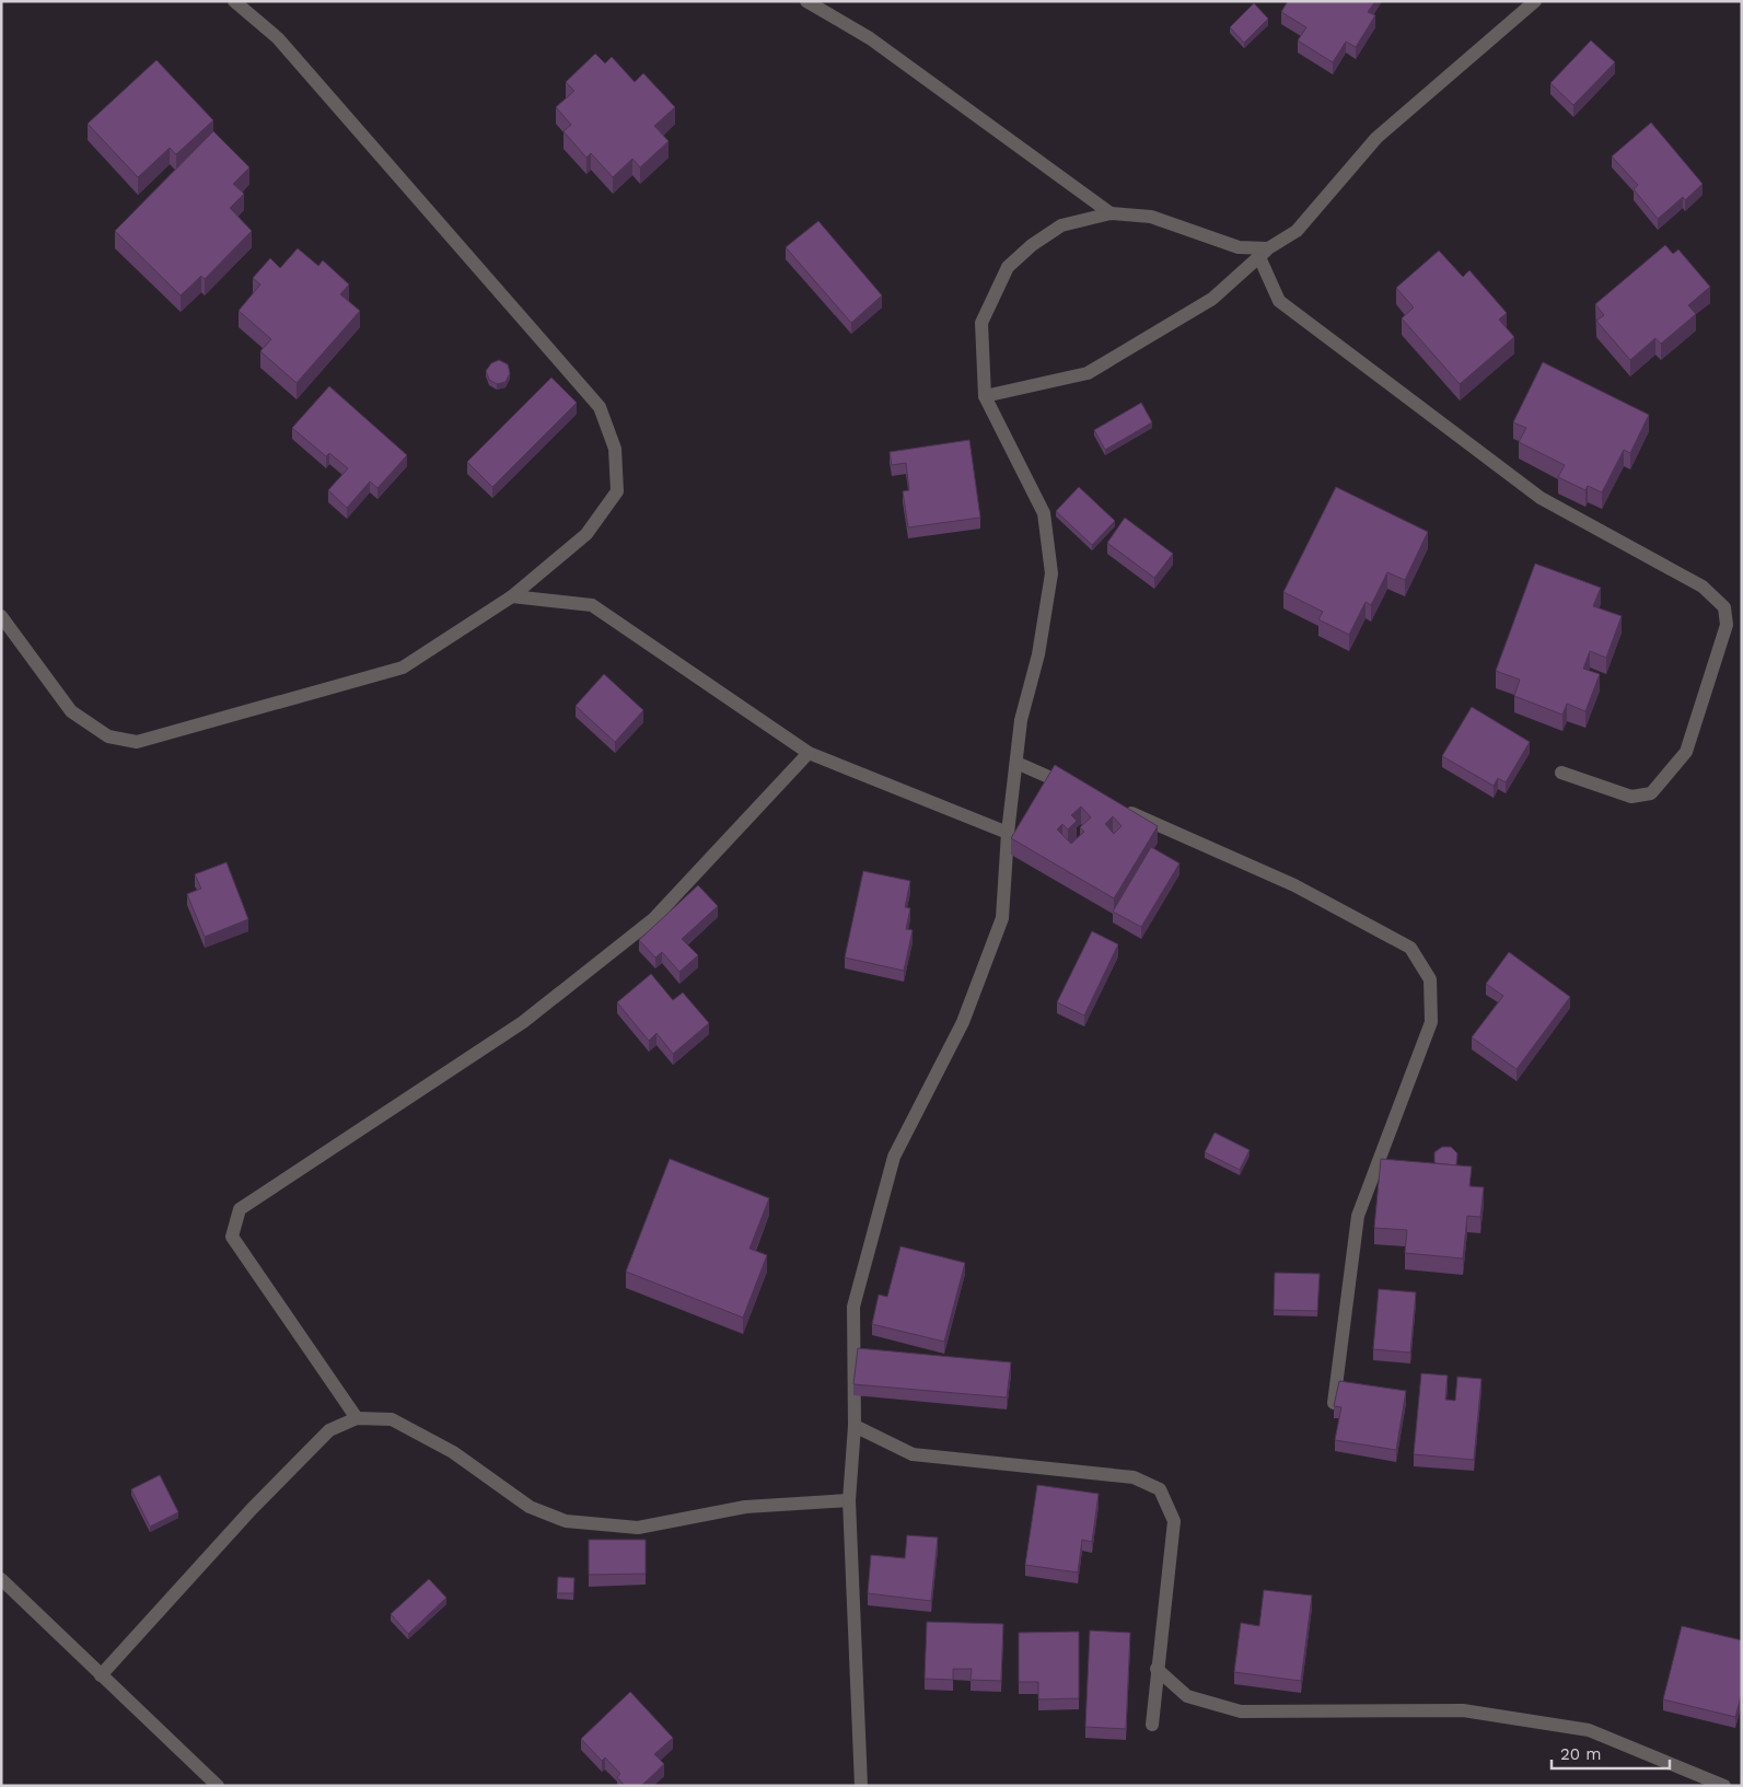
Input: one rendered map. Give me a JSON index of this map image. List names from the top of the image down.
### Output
{
  "scale_bar": "20 m"
}
